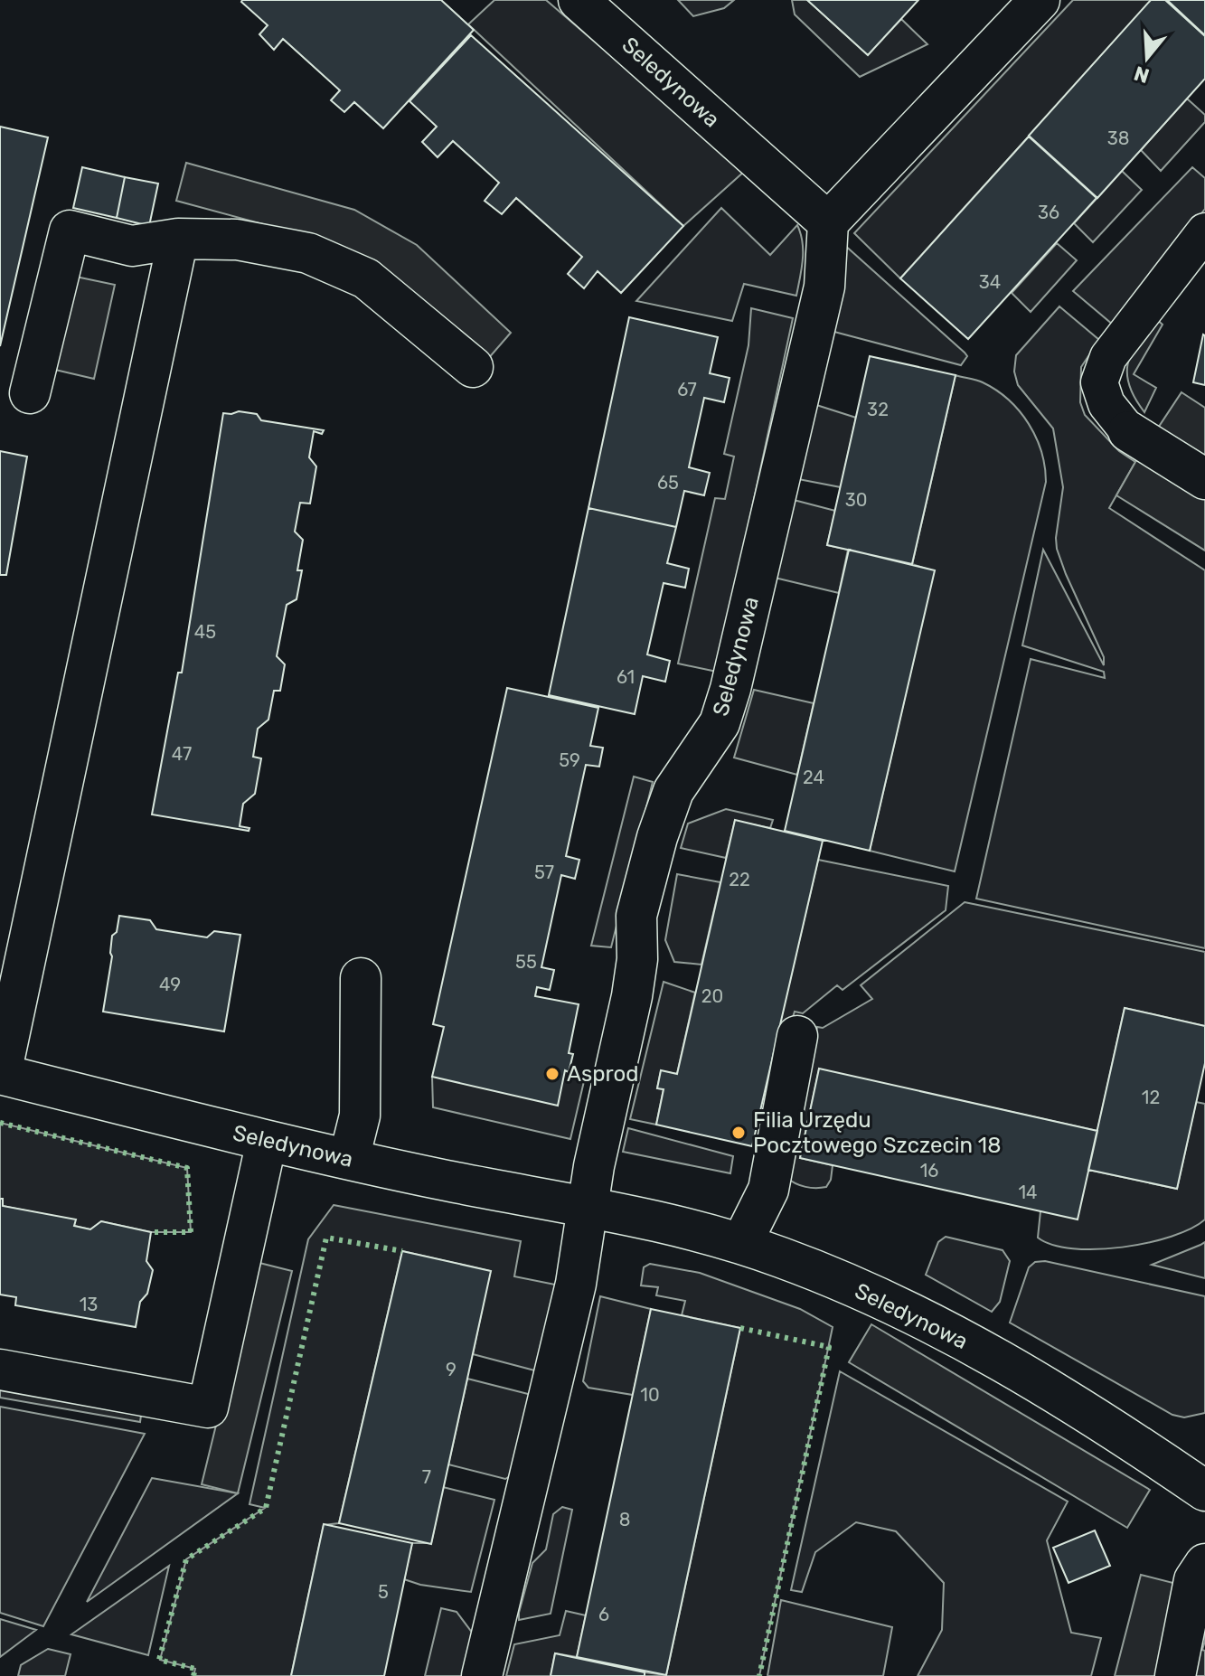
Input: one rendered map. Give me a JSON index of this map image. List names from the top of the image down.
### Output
{
  "streets": {
    "street": ["Seledynowa"]
  },
  "places": ["Asprod", "Filia Urzędu Pocztowego Szczecin 18"],
  "house_numbers": [
    "38",
    "36",
    "34",
    "67",
    "32",
    "65",
    "30",
    "45",
    "61",
    "47",
    "59",
    "24",
    "57",
    "22",
    "55",
    "49",
    "20",
    "12",
    "16",
    "14",
    "13",
    "9",
    "10",
    "7",
    "8",
    "5",
    "6"
  ],
  "north": "bottom"
}
